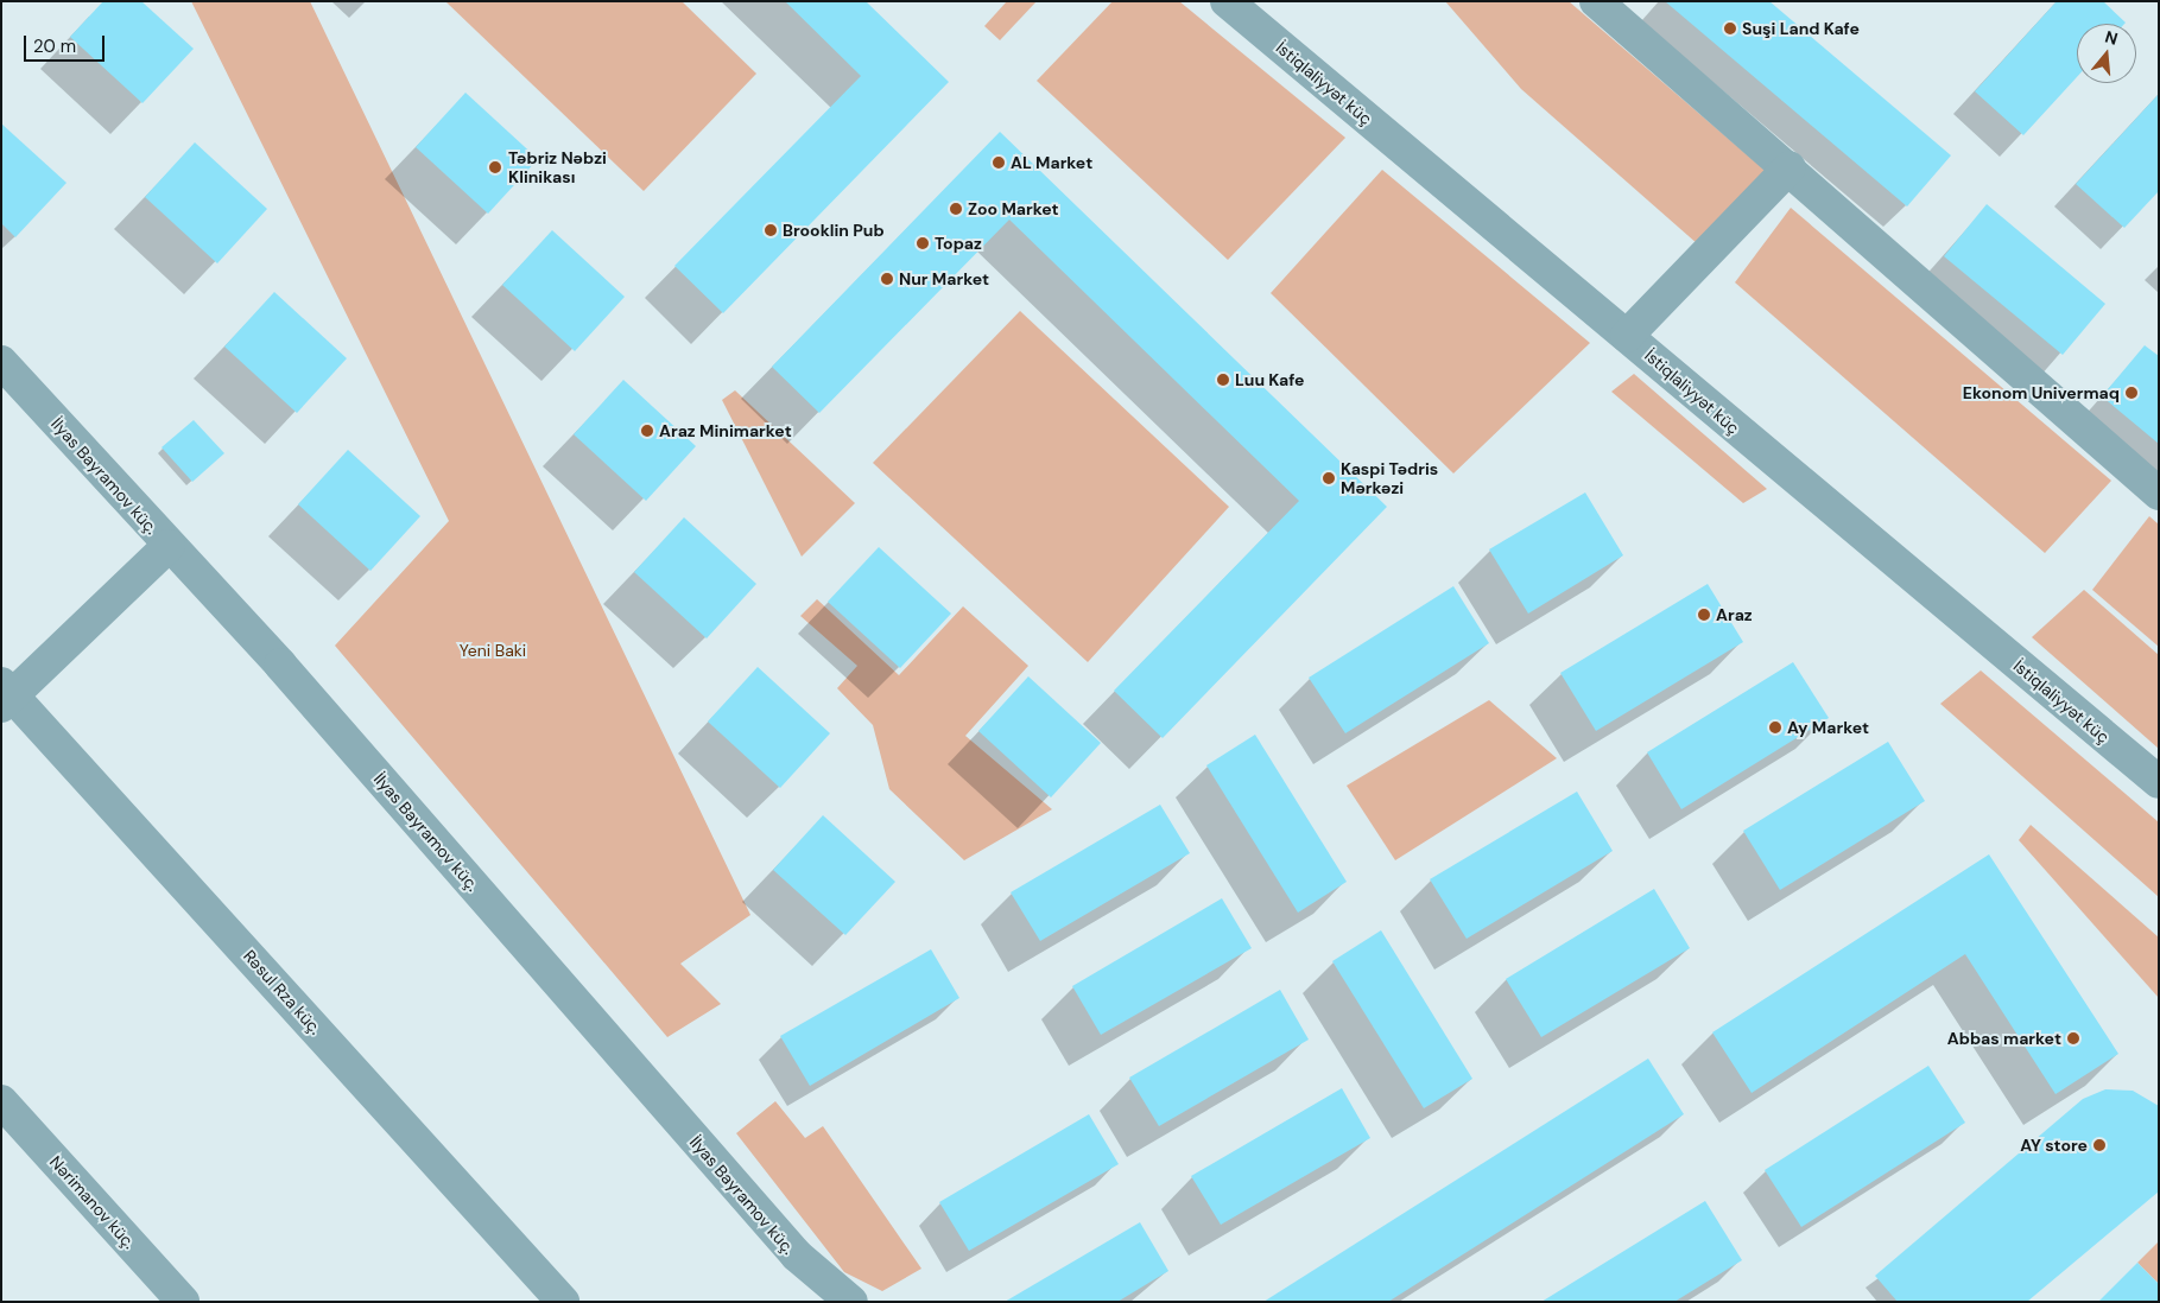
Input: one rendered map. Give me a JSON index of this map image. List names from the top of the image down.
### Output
{
  "streets": {
    "street": [
      "İstiqlaliyyət küç",
      "İlyas Bayramov küç.",
      "Rəsul Rza küç.",
      "Nərimanov küç."
    ]
  },
  "parks": ["Yeni Baki"],
  "places": [
    "Suşi Land Kafe",
    "AL Market",
    "Təbriz Nəbzi Klinikası",
    "Zoo Market",
    "Brooklin Pub",
    "Topaz",
    "Nur Market",
    "Luu Kafe",
    "Ekonom Univermaq",
    "Araz Minimarket",
    "Kaspi Tədris Mərkəzi",
    "Araz",
    "Ay Market",
    "Abbas market",
    "AY store"
  ],
  "scale_bar": "20 m",
  "north": "top"
}
